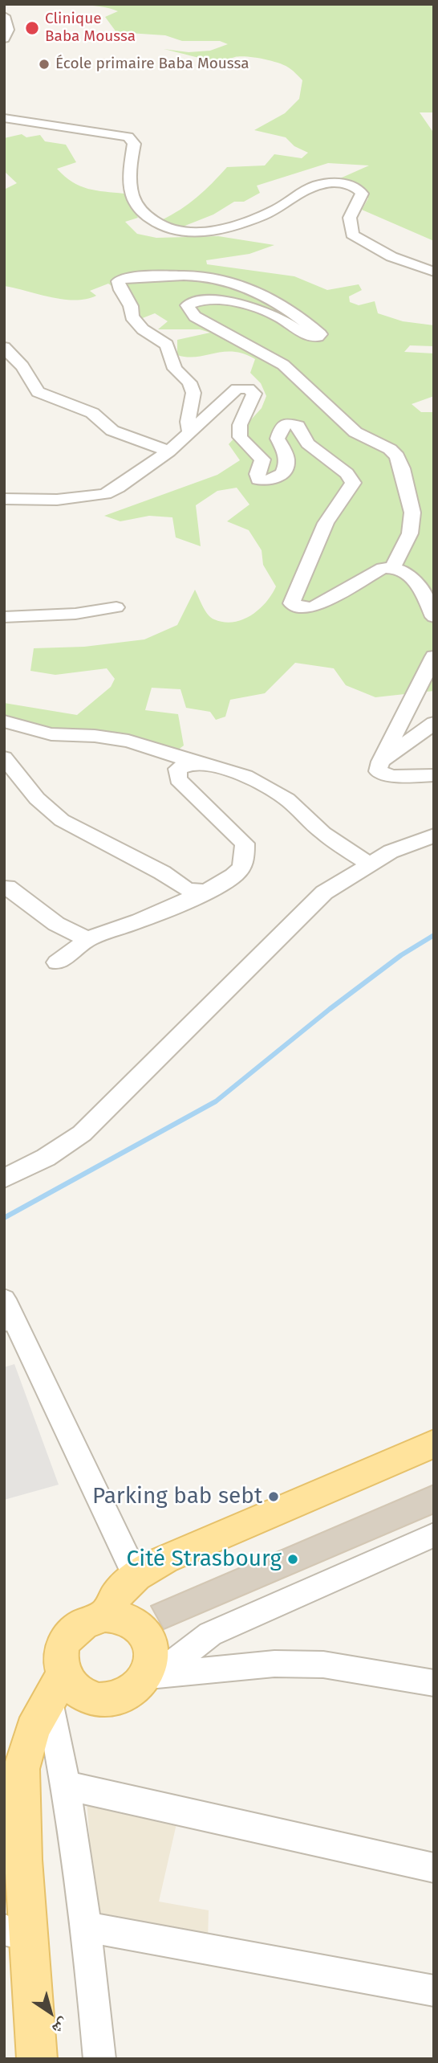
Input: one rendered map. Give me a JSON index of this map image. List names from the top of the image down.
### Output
{
  "places": [
    "Clinique Baba Moussa",
    "École primaire Baba Moussa",
    "Parking bab sebt",
    "Cité Strasbourg"
  ],
  "north": "bottom right"
}
